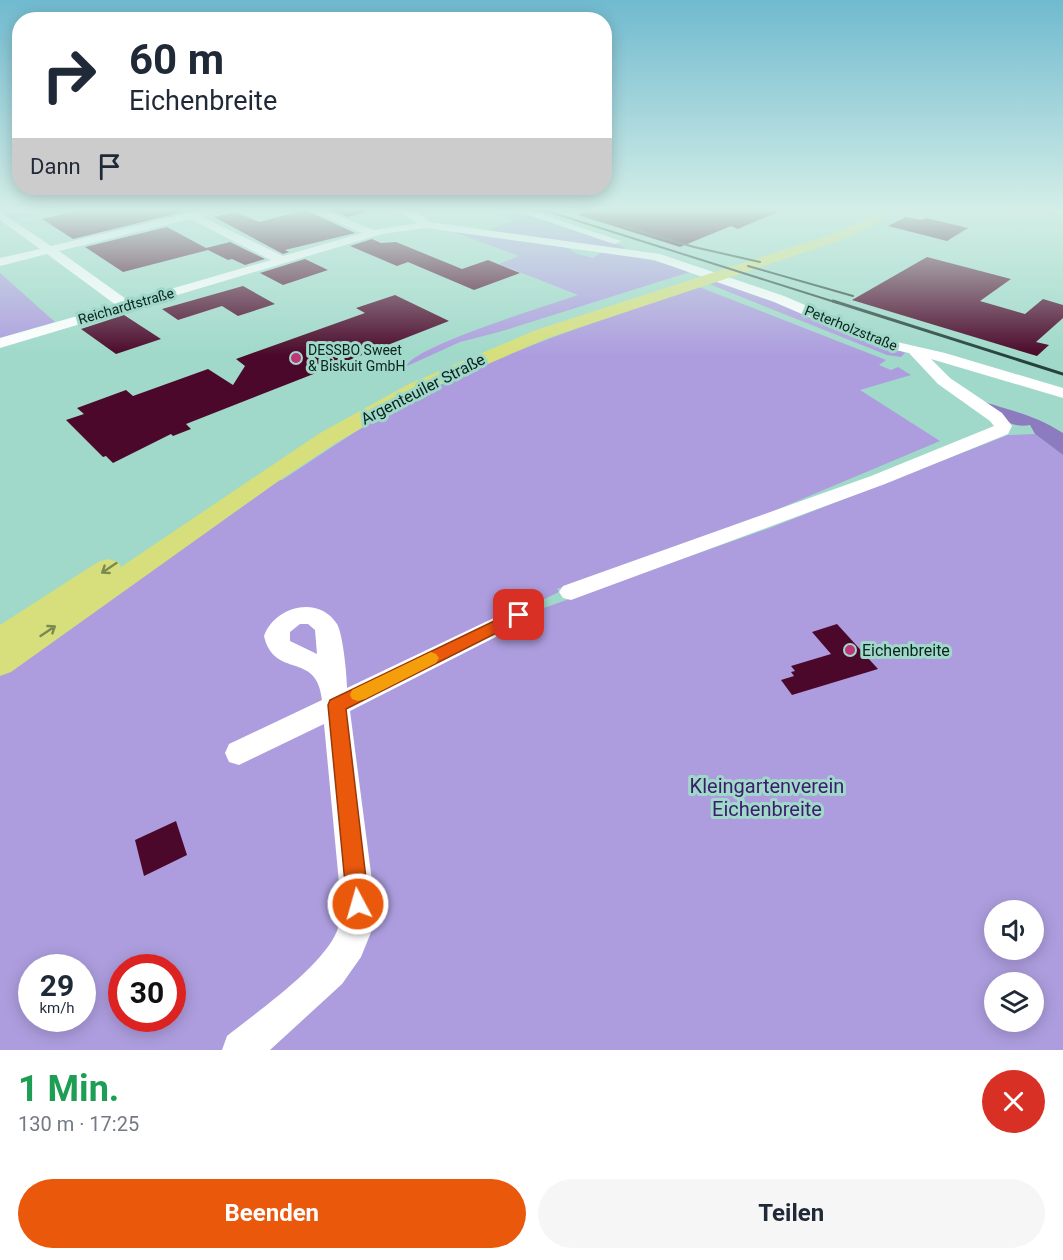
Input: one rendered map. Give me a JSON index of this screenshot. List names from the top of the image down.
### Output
{
  "streets": {
    "main road": ["Argenteuiler Straße"],
    "street": ["Reichardtstraße", "Peterholzstraße"]
  },
  "crossings": [
    ["Reichardtstraße", "Peterholzstraße"]
  ],
  "parks": ["Kleingartenverein Eichenbreite"],
  "places": ["DESSBO Sweet & Biskuit GmbH", "Eichenbreite"],
  "page": {
    "turn": ["60 m", "Eichenbreite"],
    "then": "Dann",
    "speed": "29 km/h",
    "limit": "30",
    "heading": ["1 Min.", "130 m · 17:25"],
    "buttons": ["Beenden", "Teilen"]
  }
}
